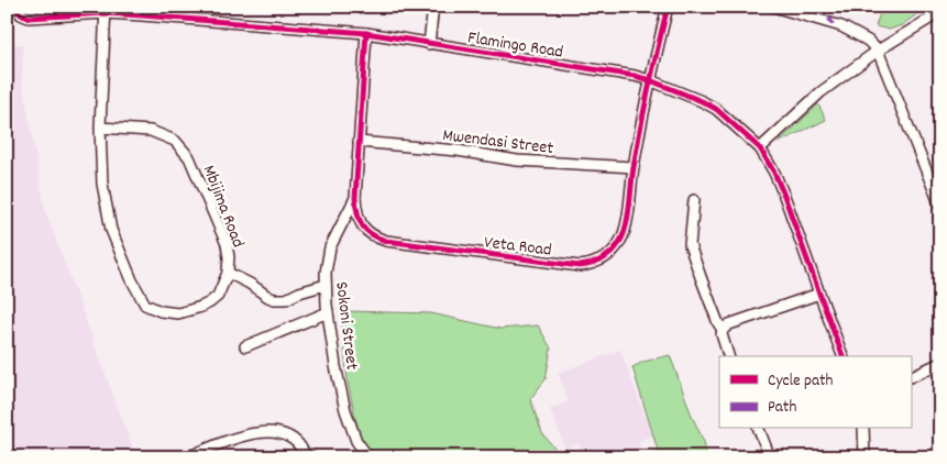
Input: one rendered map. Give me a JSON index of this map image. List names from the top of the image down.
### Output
{
  "streets": {
    "street": [
      "Flamingo Road",
      "Mwendasi Street",
      "Mbijima Road",
      "Veta Road",
      "Sokoni Street"
    ]
  },
  "crossings": [
    ["Flamingo Road", "Mbijima Road"],
    ["Flamingo Road", "Veta Road"],
    ["Mwendasi Street", "Veta Road"],
    ["Veta Road", "Sokoni Street"]
  ],
  "legend": ["Cycle path", "Path"]
}
